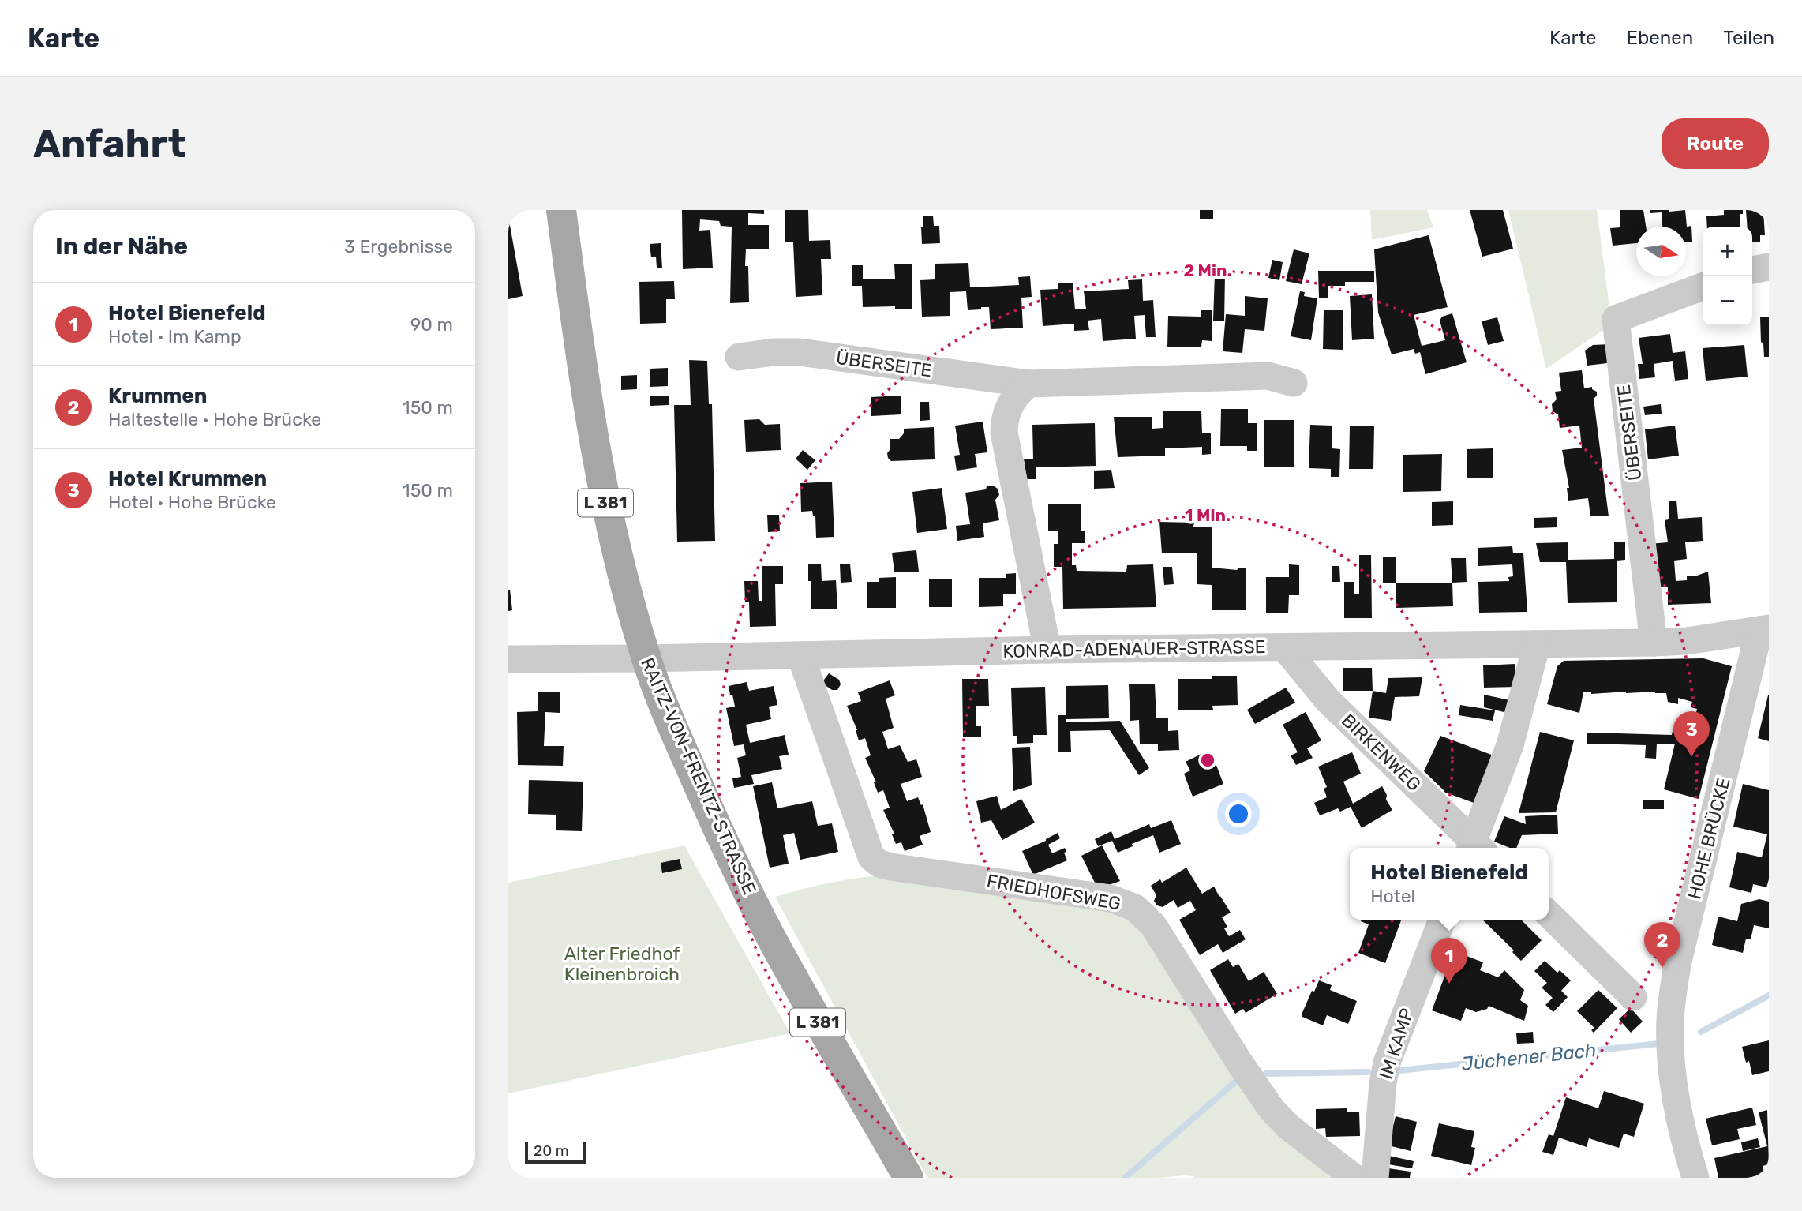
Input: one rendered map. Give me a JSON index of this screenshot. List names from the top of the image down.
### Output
{
  "streets": {
    "main road": ["L 381", "RAITZ-VON-FRENTZ-STRASSE"],
    "street": [
      "ÜBERSEITE",
      "KONRAD-ADENAUER-STRASSE",
      "BIRKENWEG",
      "HOHE BRÜCKE",
      "FRIEDHOFSWEG",
      "IM KAMP"
    ]
  },
  "crossings": [
    ["ÜBERSEITE", "KONRAD-ADENAUER-STRASSE"],
    ["KONRAD-ADENAUER-STRASSE", "BIRKENWEG"],
    ["KONRAD-ADENAUER-STRASSE", "RAITZ-VON-FRENTZ-STRASSE"],
    ["KONRAD-ADENAUER-STRASSE", "HOHE BRÜCKE"],
    ["KONRAD-ADENAUER-STRASSE", "FRIEDHOFSWEG"]
  ],
  "water": ["Jüchener Bach"],
  "parks": ["Alter Friedhof Kleinenbroich"],
  "scale_bar": "20 m",
  "north": "right",
  "page": {
    "header": "Karte",
    "nav": ["Karte", "Ebenen", "Teilen"],
    "buttons": "Route",
    "title": "Anfahrt",
    "heading": ["In der Nähe", "3 Ergebnisse"],
    "map_buttons": ["+", "−"],
    "list": [
      {
        "mark": "1",
        "name": "Hotel Bienefeld",
        "note": "Hotel · Im Kamp",
        "value": "90 m"
      },
      {
        "mark": "2",
        "name": "Krummen",
        "note": "Haltestelle · Hohe Brücke",
        "value": "150 m"
      },
      {
        "mark": "3",
        "name": "Hotel Krummen",
        "note": "Hotel · Hohe Brücke",
        "value": "150 m"
      }
    ],
    "pins": ["3", "2", "1"],
    "popup": ["Hotel Bienefeld", "Hotel"],
    "scale": "20 m"
  },
  "rings": ["2 Min.", "1 Min."]
}
